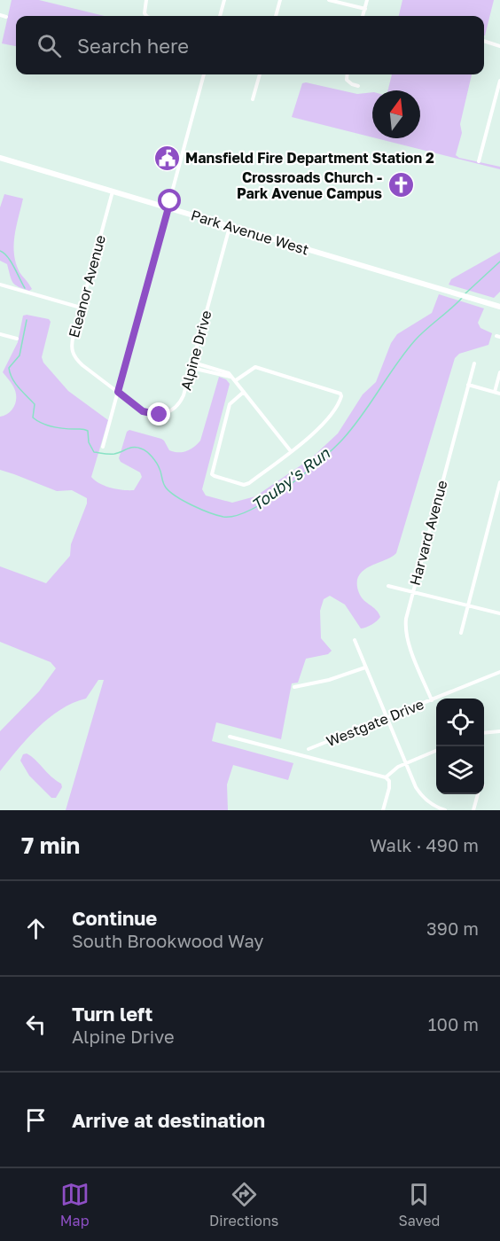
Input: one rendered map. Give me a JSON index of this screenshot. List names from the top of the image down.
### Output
{
  "streets": {
    "main road": ["Park Avenue West"],
    "street": [
      "Eleanor Avenue",
      "Alpine Drive",
      "Harvard Avenue",
      "Westgate Drive"
    ]
  },
  "crossings": [
    ["Park Avenue West", "Eleanor Avenue"],
    ["Park Avenue West", "Alpine Drive"],
    ["Eleanor Avenue", "Alpine Drive"],
    ["Harvard Avenue", "Westgate Drive"]
  ],
  "water": ["Touby's Run"],
  "places": {
    "public building": ["Mansfield Fire Department Station 2"],
    "church": ["Crossroads Church - Park Avenue Campus"]
  },
  "north": "top",
  "page": {
    "search": "Search here",
    "heading": ["7 min", "Walk · 490 m"],
    "list": [
      ["Continue", "South Brookwood Way", "390 m"],
      ["Turn left", "Alpine Drive", "100 m"],
      "Arrive at destination"
    ],
    "nav": ["Map", "Directions", "Saved"]
  }
}
